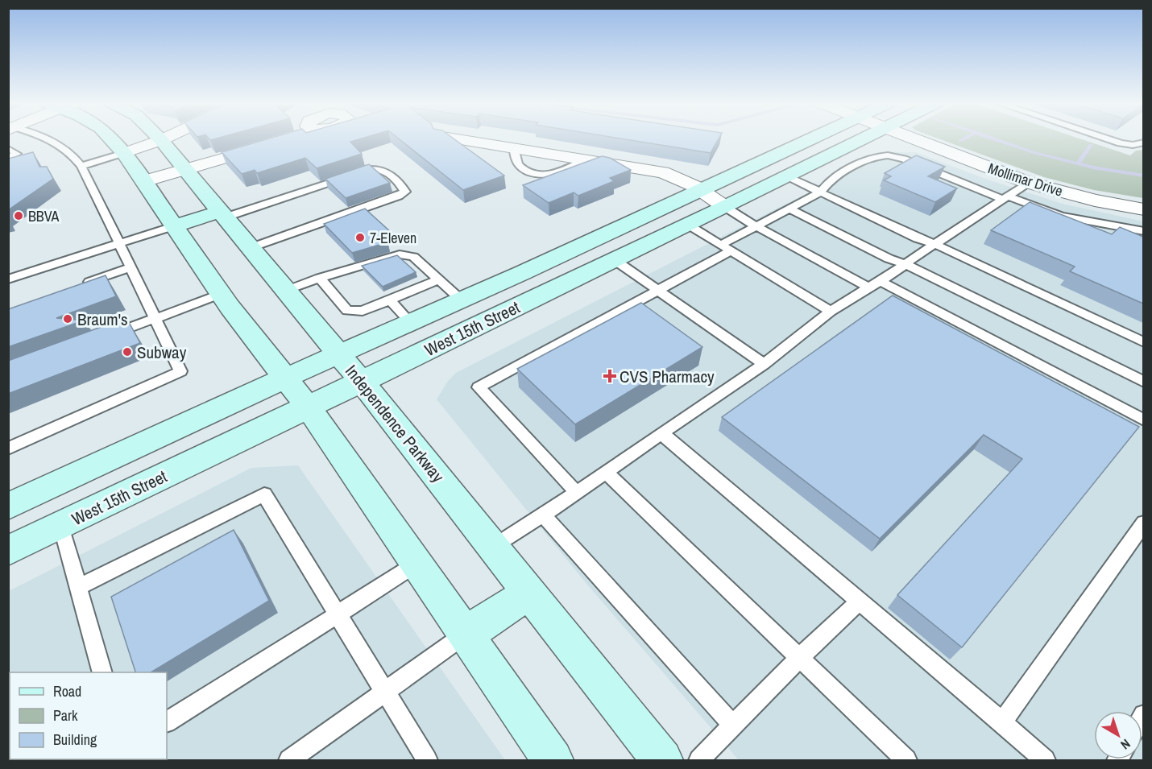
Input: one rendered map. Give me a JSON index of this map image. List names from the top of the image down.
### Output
{
  "streets": {
    "main road": ["West 15th Street", "Independence Parkway"],
    "street": ["Mollimar Drive"]
  },
  "crossings": [
    ["West 15th Street", "Independence Parkway"]
  ],
  "places": {
    "other": [
      "BBVA",
      "7-Eleven",
      "Braum's",
      "Subway"
    ],
    "health": ["CVS Pharmacy"]
  },
  "legend": ["Road", "Park", "Building"],
  "north": "bottom right"
}
